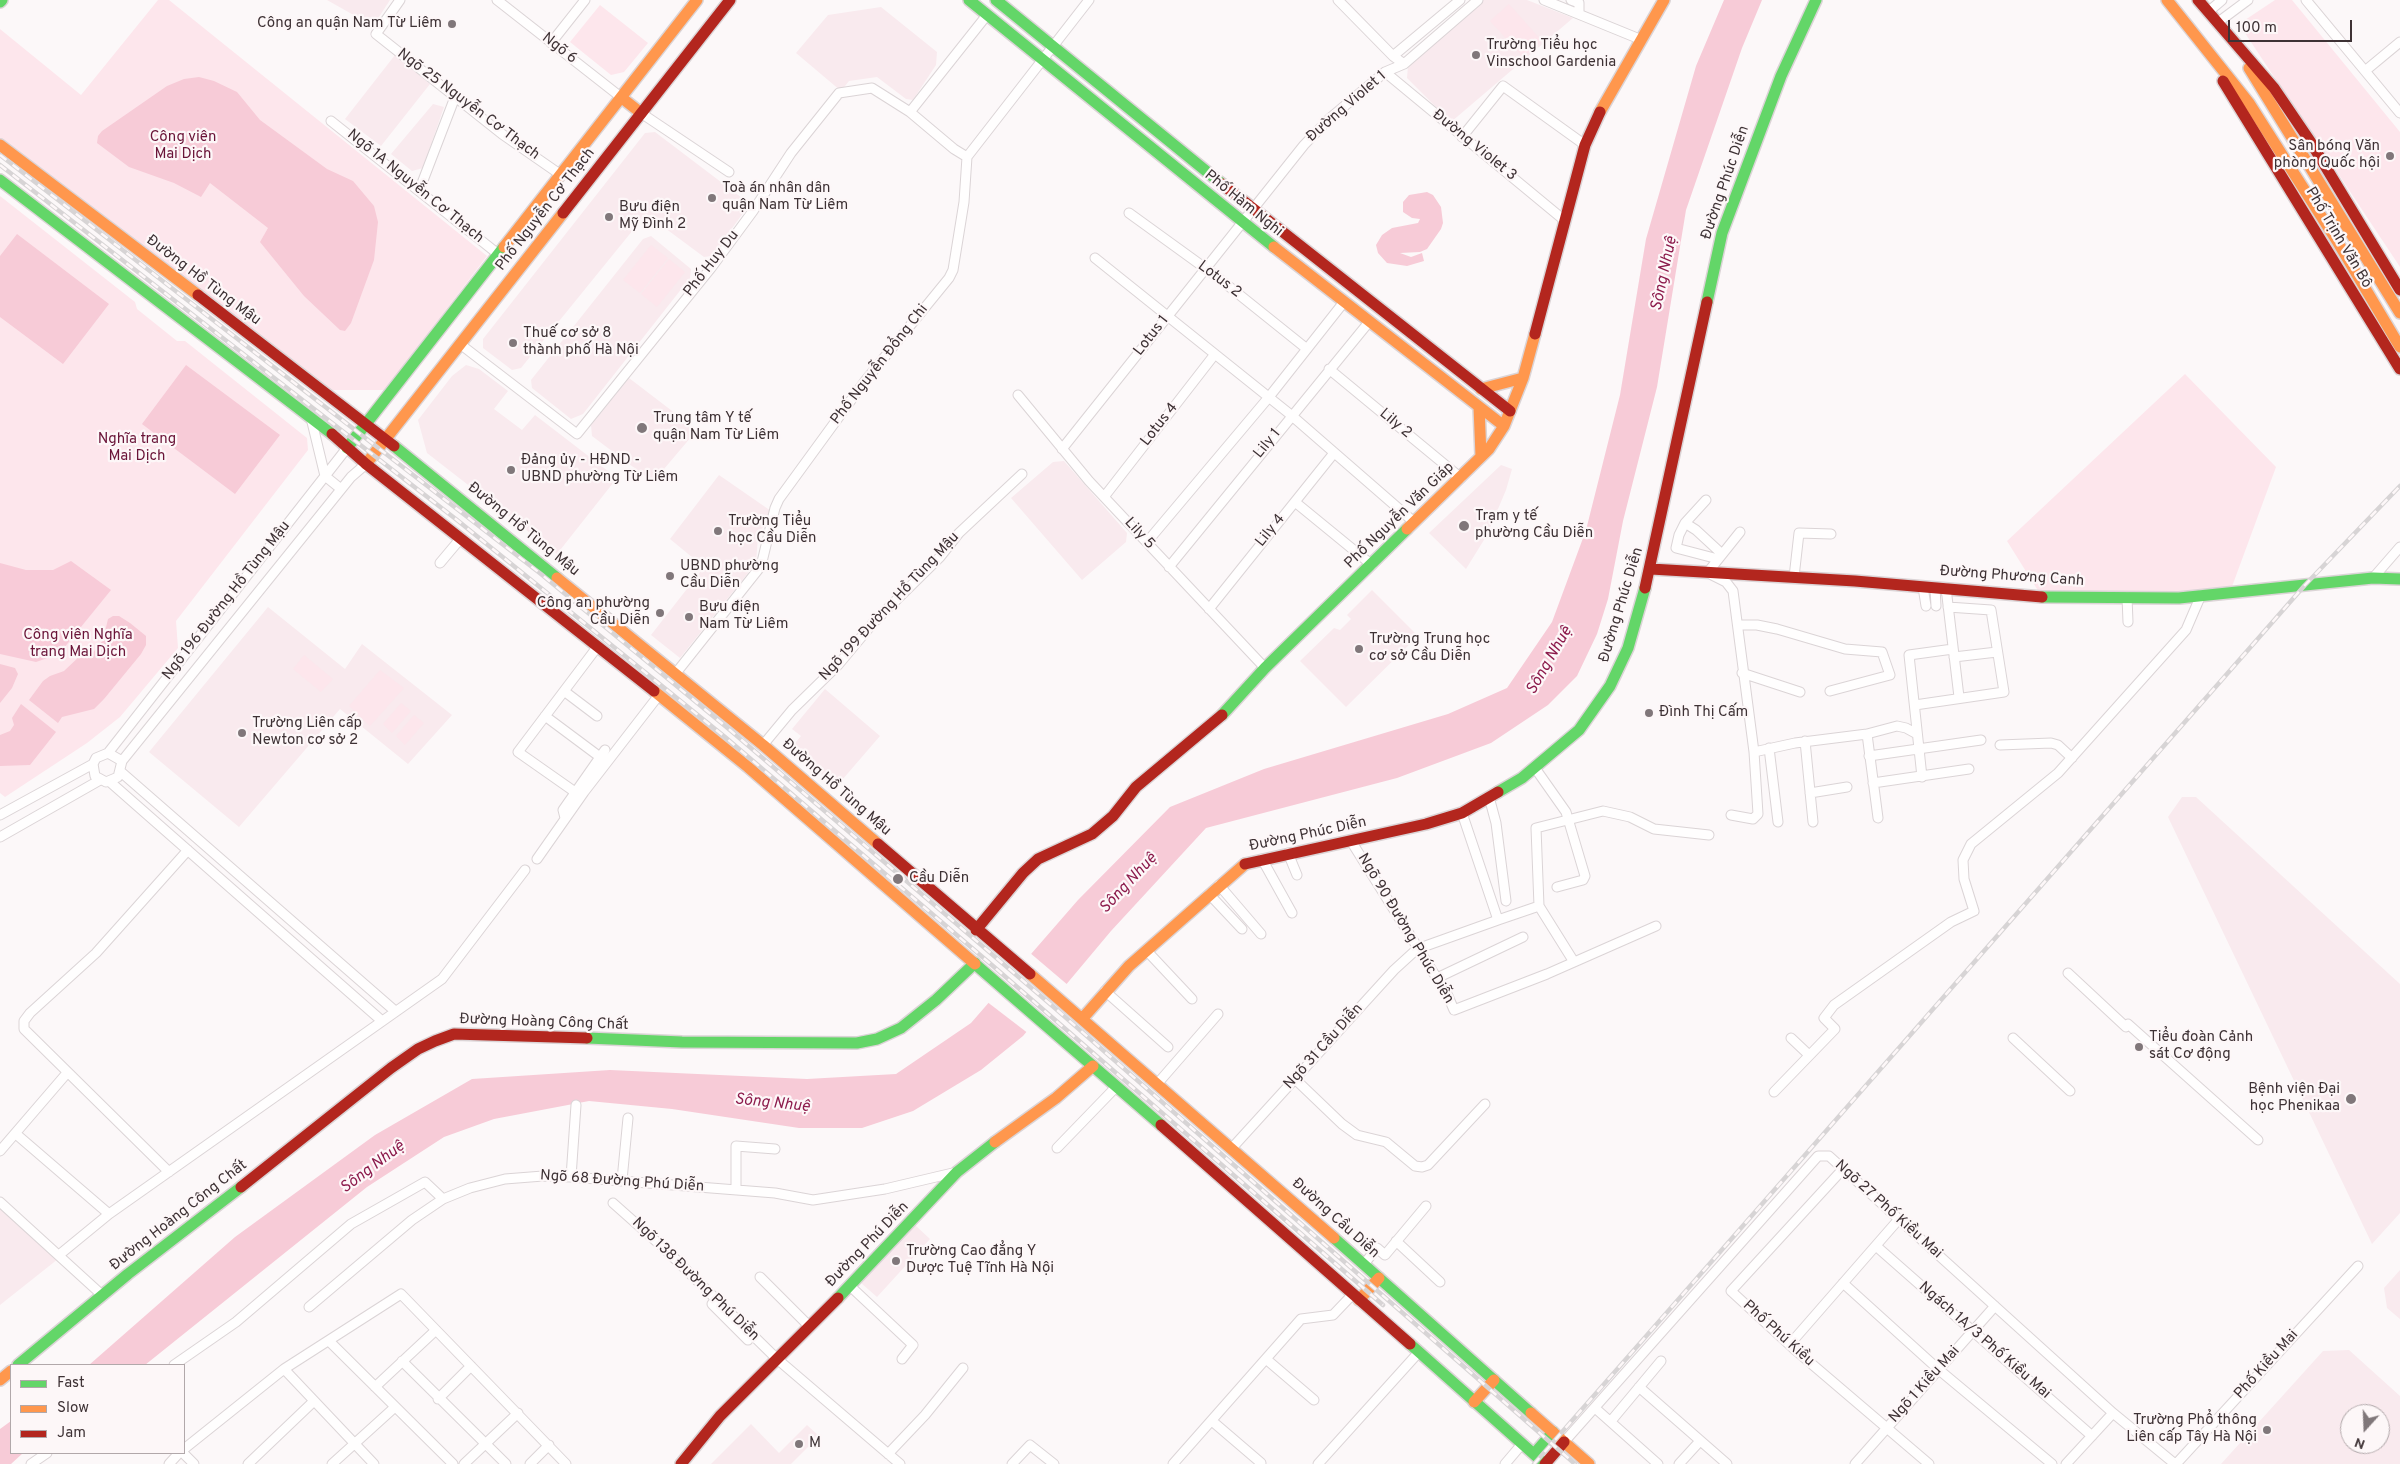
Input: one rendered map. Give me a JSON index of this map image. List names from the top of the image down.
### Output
{
  "streets": {
    "main road": [
      "Đường Phúc Diễn",
      "Phố Hàm Nghi",
      "Phố Nguyễn Cơ Thạch",
      "Phố Trịnh Văn Bô",
      "Đường Hồ Tùng Mậu",
      "Phố Nguyễn Văn Giáp",
      "Đường Phương Canh",
      "Đường Hoàng Công Chất",
      "Đường Cầu Diễn",
      "Đường Phú Diễn"
    ],
    "street": [
      "Ngõ 6",
      "Ngõ 25 Nguyễn Cơ Thạch",
      "Đường Violet 1",
      "Đường Violet 3",
      "Ngõ 1A Nguyễn Cơ Thạch",
      "Phố Huy Du",
      "Lotus 2",
      "Lotus 1",
      "Phố Nguyễn Đổng Chi",
      "Lily 2",
      "Lotus 4",
      "Lily 1",
      "Lily 4",
      "Lily 5",
      "Ngõ 196 Đường Hồ Tùng Mậu",
      "Ngõ 199 Đường Hồ Tùng Mậu",
      "Ngõ 90 Đường Phúc Diễn",
      "Ngõ 31 Cầu Diễn",
      "Ngõ 68 Đường Phú Diễn",
      "Ngõ 27 Phố Kiều Mai",
      "Ngõ 138 Đường Phú Diễn",
      "Phố Phú Kiều",
      "Ngách 1A/3 Phố Kiều Mai",
      "Phố Kiều Mai",
      "Ngõ 1 Kiều Mai"
    ]
  },
  "crossings": [
    ["Ngõ 6", "Phố Nguyễn Cơ Thạch"],
    ["Ngõ 25 Nguyễn Cơ Thạch", "Phố Nguyễn Cơ Thạch"],
    ["Đường Violet 1", "Đường Violet 3"],
    ["Đường Violet 1", "Phố Hàm Nghi"],
    ["Đường Violet 1", "Lotus 1"],
    ["Đường Violet 3", "Phố Nguyễn Văn Giáp"],
    ["Đường Phúc Diễn", "Đường Phương Canh"],
    ["Đường Phúc Diễn", "Ngõ 90 Đường Phúc Diễn"],
    ["Đường Phúc Diễn", "Đường Cầu Diễn"],
    ["Ngõ 1A Nguyễn Cơ Thạch", "Phố Nguyễn Cơ Thạch"],
    ["Phố Hàm Nghi", "Lotus 1"],
    ["Phố Hàm Nghi", "Lily 1"],
    ["Phố Hàm Nghi", "Phố Nguyễn Văn Giáp"],
    ["Phố Nguyễn Cơ Thạch", "Phố Huy Du"],
    ["Phố Nguyễn Cơ Thạch", "Đường Hồ Tùng Mậu"],
    ["Phố Nguyễn Cơ Thạch", "Ngõ 196 Đường Hồ Tùng Mậu"],
    ["Phố Huy Du", "Phố Nguyễn Đổng Chi"],
    ["Lotus 2", "Lotus 1"],
    ["Đường Hồ Tùng Mậu", "Phố Nguyễn Đổng Chi"],
    ["Đường Hồ Tùng Mậu", "Phố Nguyễn Văn Giáp"],
    ["Đường Hồ Tùng Mậu", "Ngõ 196 Đường Hồ Tùng Mậu"],
    ["Đường Hồ Tùng Mậu", "Ngõ 199 Đường Hồ Tùng Mậu"],
    ["Đường Hồ Tùng Mậu", "Đường Hoàng Công Chất"],
    ["Đường Hồ Tùng Mậu", "Đường Cầu Diễn"],
    ["Đường Hồ Tùng Mậu", "Đường Phú Diễn"],
    ["Lotus 1", "Lily 5"],
    ["Lily 2", "Lily 1"],
    ["Lily 2", "Phố Nguyễn Văn Giáp"],
    ["Lotus 4", "Lily 5"],
    ["Lily 1", "Lily 5"],
    ["Phố Nguyễn Văn Giáp", "Lily 5"],
    ["Lily 4", "Lily 5"],
    ["Ngõ 90 Đường Phúc Diễn", "Ngõ 31 Cầu Diễn"],
    ["Ngõ 31 Cầu Diễn", "Đường Cầu Diễn"],
    ["Ngõ 68 Đường Phú Diễn", "Đường Phú Diễn"],
    ["Ngõ 27 Phố Kiều Mai", "Đường Cầu Diễn"],
    ["Ngõ 27 Phố Kiều Mai", "Phố Phú Kiều"],
    ["Ngõ 27 Phố Kiều Mai", "Phố Kiều Mai"],
    ["Ngõ 27 Phố Kiều Mai", "Ngõ 1 Kiều Mai"],
    ["Đường Phú Diễn", "Ngõ 138 Đường Phú Diễn"],
    ["Phố Phú Kiều", "Ngõ 1 Kiều Mai"],
    ["Ngách 1A/3 Phố Kiều Mai", "Ngõ 1 Kiều Mai"]
  ],
  "water": ["Sông Nhuệ"],
  "parks": ["Công viên Mai Dịch", "Nghĩa trang Mai Dịch", "Công viên Nghĩa trang Mai Dịch"],
  "places": [
    "Công an quận Nam Từ Liêm",
    "Trường Tiểu học Vinschool Gardenia",
    "Sân bóng Văn phòng Quốc hội",
    "Toà án nhân dân quận Nam Từ Liêm",
    "Bưu điện Mỹ Đình 2",
    "Thuế cơ sở 8 thành phố Hà Nội",
    "Trung tâm Y tế quận Nam Từ Liêm",
    "Đảng ủy - HĐND - UBND phường Từ Liêm",
    "Trạm y tế phường Cầu Diễn",
    "Trường Tiểu học Cầu Diễn",
    "UBND phường Cầu Diễn",
    "Công an phường Cầu Diễn",
    "Bưu điện Nam Từ Liêm",
    "Trường Trung học cơ sở Cầu Diễn",
    "Đình Thị Cấm",
    "Trường Liên cấp Newton cơ sở 2",
    "Cầu Diễn",
    "Tiểu đoàn Cảnh sát Cơ động",
    "Bệnh viện Đại học Phenikaa",
    "Trường Cao đẳng Y Dược Tuệ Tĩnh Hà Nội",
    "Trường Phổ thông Liên cấp Tây Hà Nội",
    "M"
  ],
  "legend": ["Fast", "Slow", "Jam"],
  "scale_bar": "100 m",
  "north": "bottom"
}
